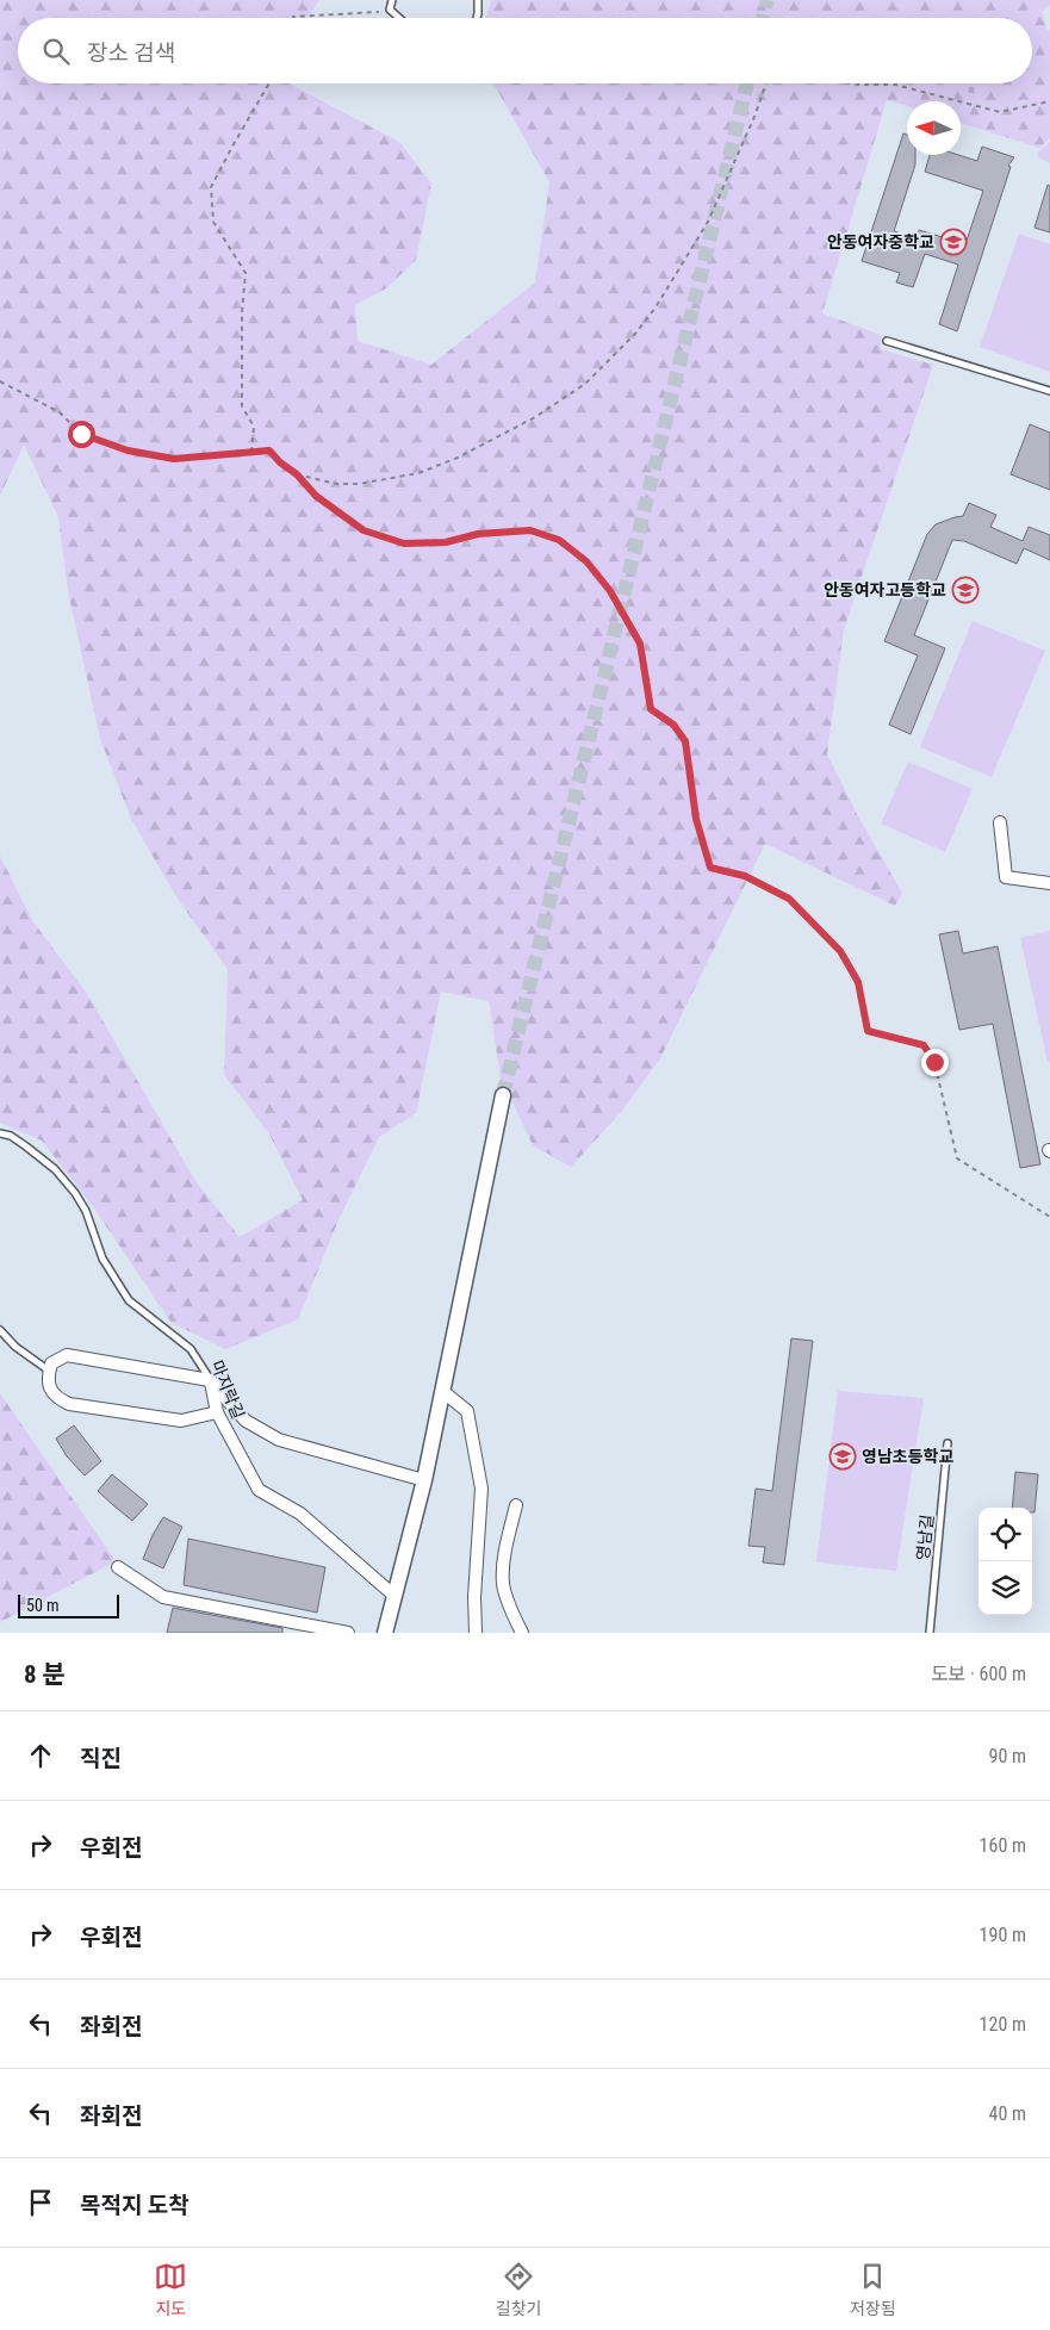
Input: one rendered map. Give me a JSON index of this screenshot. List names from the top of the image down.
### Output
{
  "streets": {
    "street": ["마지락길"],
    "lane": ["영남길"]
  },
  "places": {
    "school or university": ["안동여자중학교", "안동여자고등학교", "영남초등학교"]
  },
  "scale_bar": "50 m",
  "north": "left",
  "page": {
    "search": "장소 검색",
    "scale": "50 m",
    "heading": ["8 분", "도보 · 600 m"],
    "list": [
      ["직진", "90 m"],
      ["우회전", "160 m"],
      ["우회전", "190 m"],
      ["좌회전", "120 m"],
      ["좌회전", "40 m"],
      "목적지 도착"
    ],
    "nav": ["지도", "길찾기", "저장됨"]
  }
}
